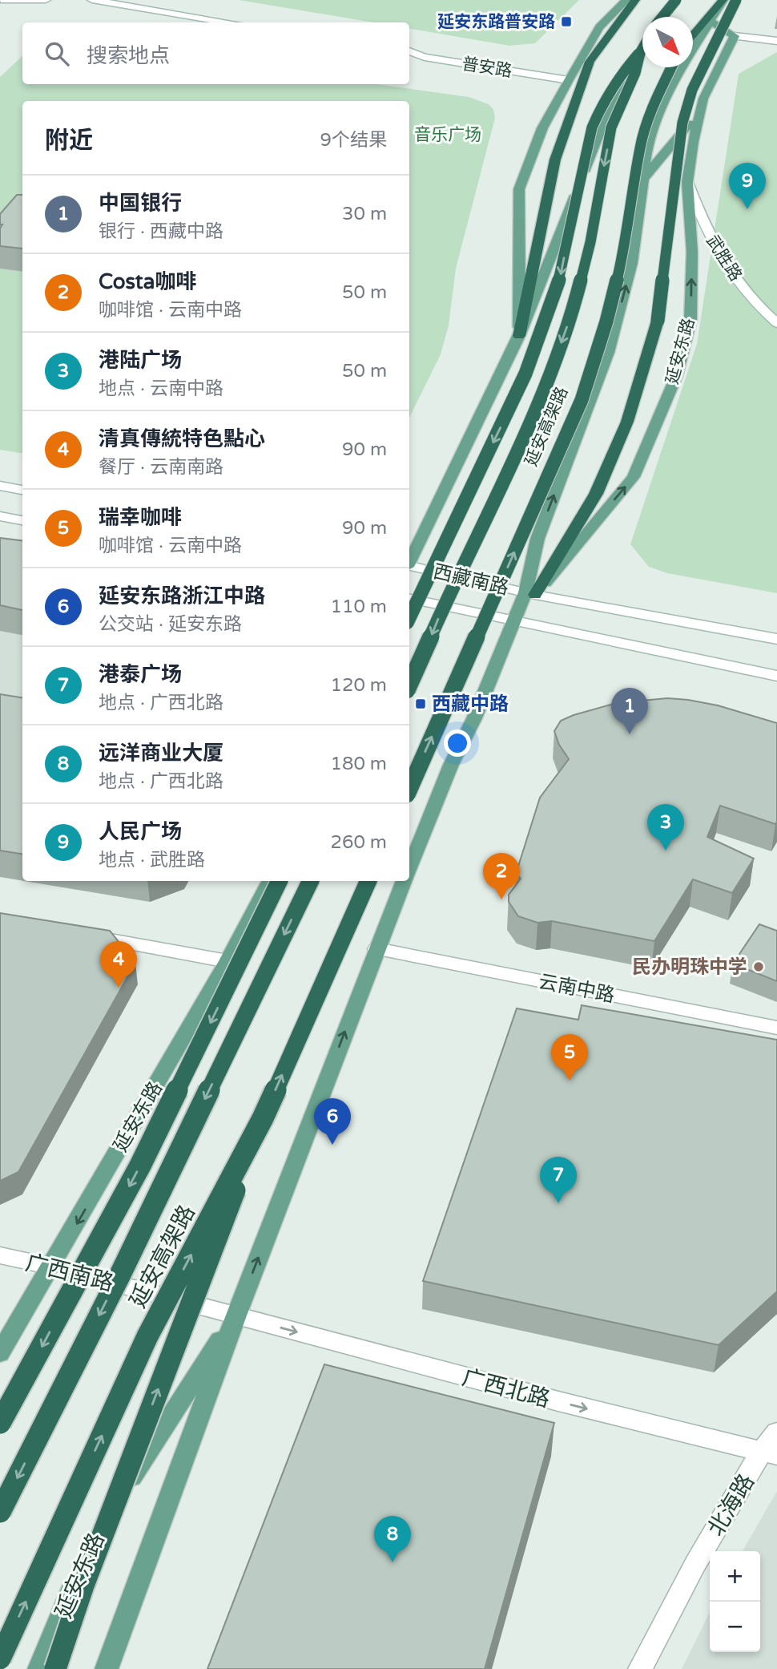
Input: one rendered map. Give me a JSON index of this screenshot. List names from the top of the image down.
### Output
{
  "streets": {
    "highway": ["延安高架路"],
    "main road": ["延安东路"],
    "street": [
      "普安路",
      "武胜路",
      "西藏南路",
      "云南中路",
      "广西南路",
      "广西北路",
      "北海路"
    ]
  },
  "crossings": [
    ["武胜路", "延安东路"],
    ["延安东路", "西藏南路"],
    ["延安东路", "云南中路"],
    ["延安东路", "广西南路"],
    ["延安东路", "广西北路"],
    ["广西南路", "广西北路"],
    ["广西北路", "北海路"]
  ],
  "one_way": ["广西北路"],
  "parks": ["音乐广场"],
  "places": {
    "transit": ["延安东路普安路", "西藏中路"],
    "other": ["民办明珠中学"]
  },
  "north": "bottom right",
  "page": {
    "search": "搜索地点",
    "heading": ["附近", "9个结果"],
    "pins": [
      "9",
      "1",
      "3",
      "2",
      "4",
      "5",
      "6",
      "7",
      "8"
    ],
    "list": [
      {
        "mark": "1",
        "name": "中国银行",
        "note": "银行 · 西藏中路",
        "value": "30 m"
      },
      {
        "mark": "2",
        "name": "Costa咖啡",
        "note": "咖啡馆 · 云南中路",
        "value": "50 m"
      },
      {
        "mark": "3",
        "name": "港陆广场",
        "note": "地点 · 云南中路",
        "value": "50 m"
      },
      {
        "mark": "4",
        "name": "清真傳統特色點心",
        "note": "餐厅 · 云南南路",
        "value": "90 m"
      },
      {
        "mark": "5",
        "name": "瑞幸咖啡",
        "note": "咖啡馆 · 云南中路",
        "value": "90 m"
      },
      {
        "mark": "6",
        "name": "延安东路浙江中路",
        "note": "公交站 · 延安东路",
        "value": "110 m"
      },
      {
        "mark": "7",
        "name": "港泰广场",
        "note": "地点 · 广西北路",
        "value": "120 m"
      },
      {
        "mark": "8",
        "name": "远洋商业大厦",
        "note": "地点 · 广西北路",
        "value": "180 m"
      },
      {
        "mark": "9",
        "name": "人民广场",
        "note": "地点 · 武胜路",
        "value": "260 m"
      }
    ],
    "map_buttons": ["+", "−"]
  }
}
